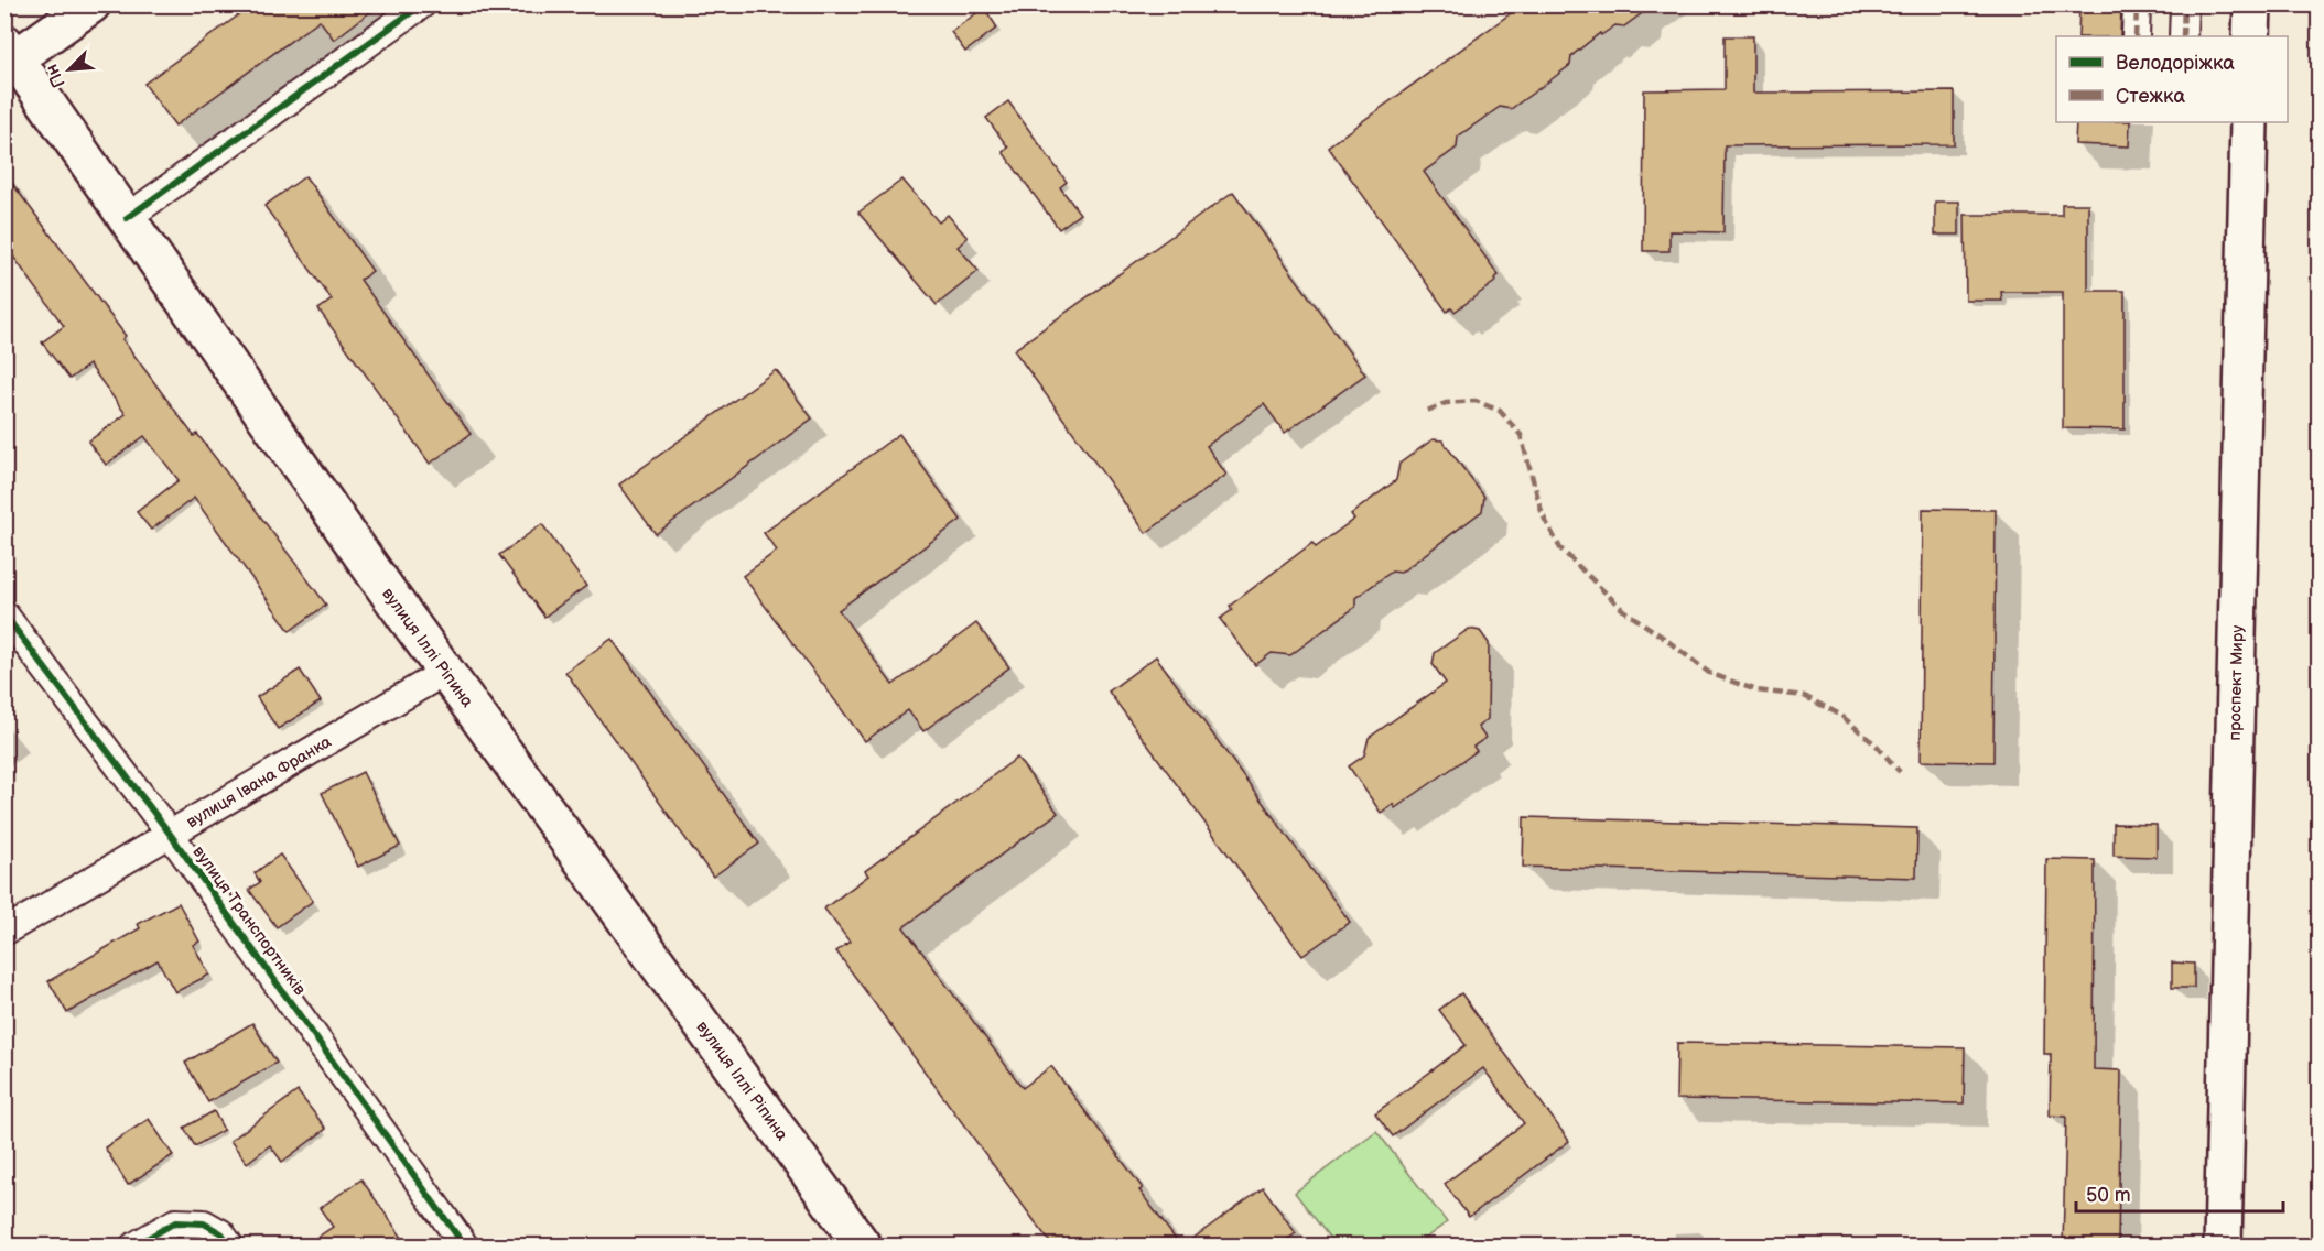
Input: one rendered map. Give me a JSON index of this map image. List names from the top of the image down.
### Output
{
  "streets": {
    "main road": ["вулиця Іллі Ріпина", "проспект Миру"],
    "street": ["вулиця Івана Франка", "вулиця Транспортників"]
  },
  "crossings": [
    ["вулиця Іллі Ріпина", "вулиця Івана Франка"],
    ["вулиця Івана Франка", "вулиця Транспортників"]
  ],
  "legend": ["Велодоріжка", "Стежка"],
  "scale_bar": "50 m",
  "north": "bottom left"
}
